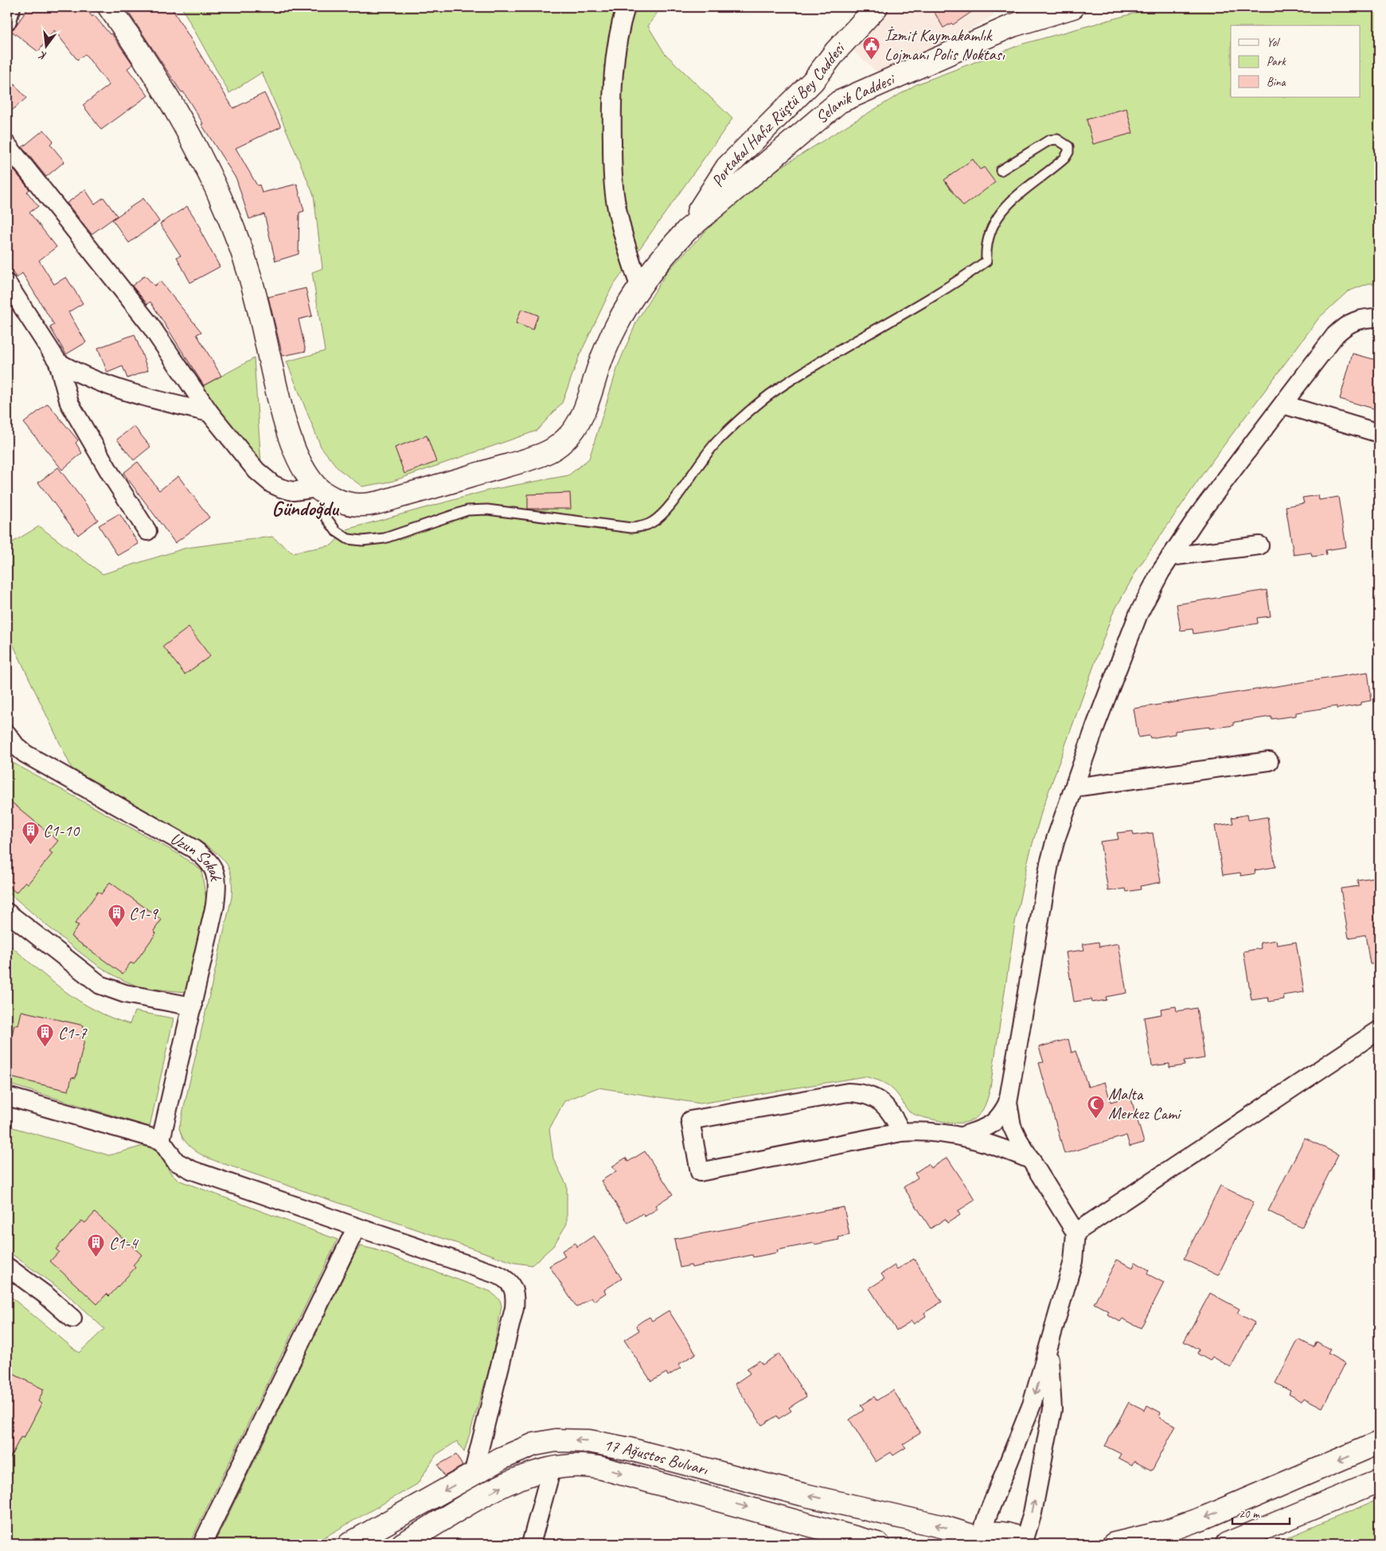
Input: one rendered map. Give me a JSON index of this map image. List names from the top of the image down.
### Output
{
  "streets": {
    "main road": ["Selanik Caddesi", "Portakal Hafız Rüştü Bey Caddesi", "17 Ağustos Bulvarı"],
    "street": ["Uzun Sokak"]
  },
  "crossings": [
    ["Selanik Caddesi", "Portakal Hafız Rüştü Bey Caddesi"]
  ],
  "districts": ["Gündoğdu"],
  "places": {
    "public building": ["İzmit Kaymakamlık Lojmanı Polis Noktası"],
    "building": [
      "C1-10",
      "C1-9",
      "C1-7",
      "C1-4"
    ],
    "mosque": ["Malta Merkez Cami"]
  },
  "legend": ["Yol", "Park", "Bina"],
  "scale_bar": "20 m",
  "north": "bottom"
}
